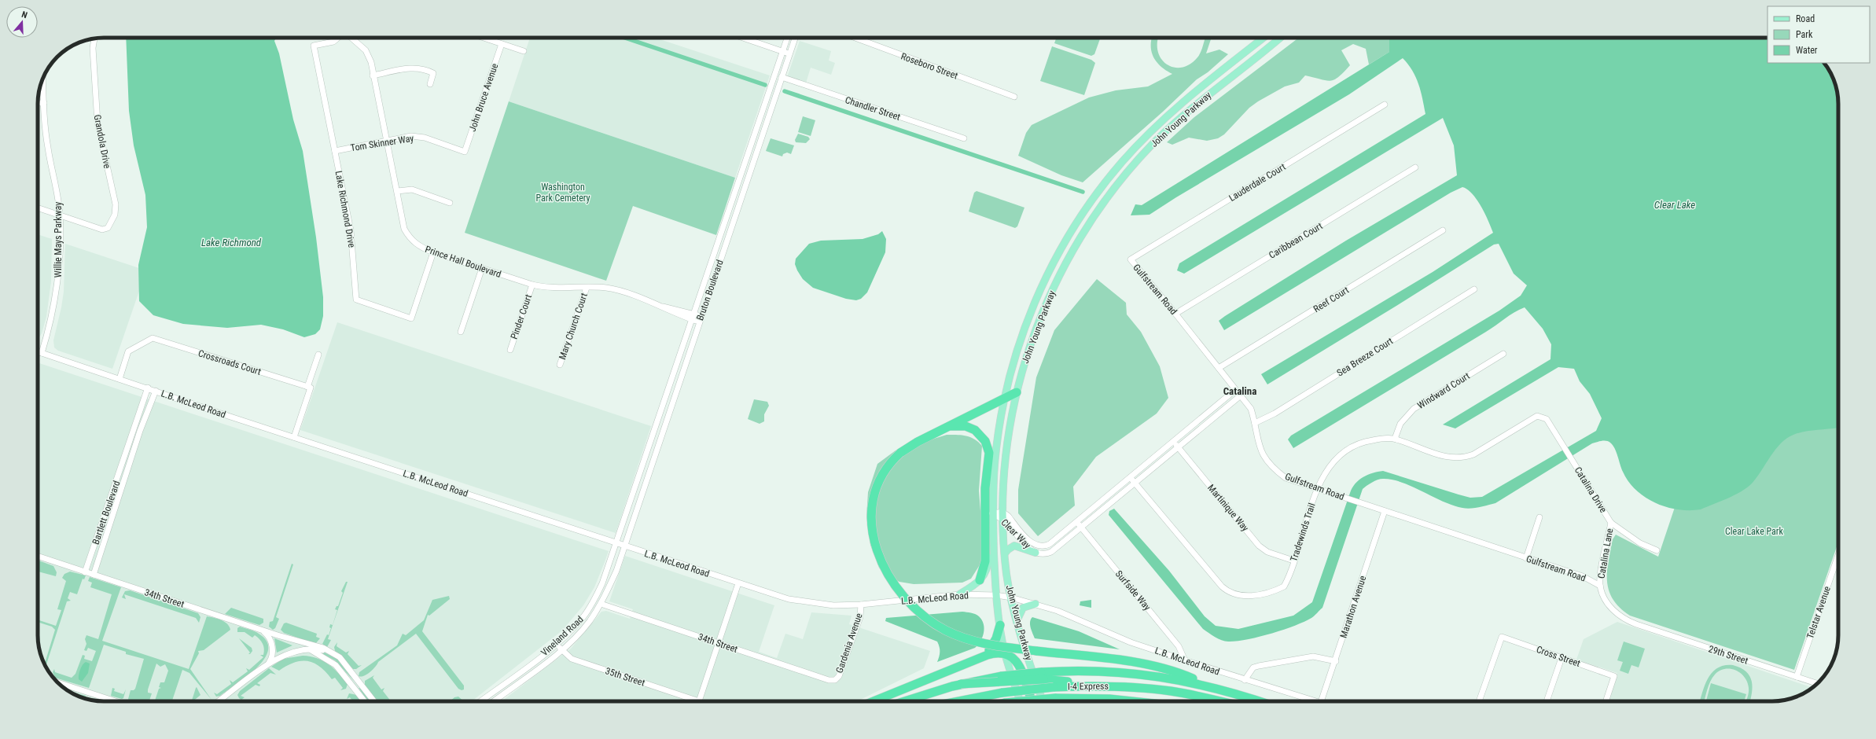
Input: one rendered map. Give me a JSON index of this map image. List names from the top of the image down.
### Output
{
  "streets": {
    "highway": ["I-4 Express"],
    "main road": ["John Young Parkway"],
    "street": [
      "Roseboro Street",
      "John Bruce Avenue",
      "Chandler Street",
      "Grandola Drive",
      "Tom Skinner Way",
      "Lauderdale Court",
      "Lake Richmond Drive",
      "Willie Mays Parkway",
      "Caribbean Court",
      "Prince Hall Boulevard",
      "Gulfstream Road",
      "Bruton Boulevard",
      "Reef Court",
      "Pinder Court",
      "Mary Church Court",
      "Sea Breeze Court",
      "Crossroads Court",
      "Windward Court",
      "L.B. McLeod Road",
      "Catalina Drive",
      "Martinique Way",
      "Bartlett Boulevard",
      "Tradewinds Trail",
      "Clear Way",
      "Catalina Lane",
      "Surfside Way",
      "34th Street",
      "Marathon Avenue",
      "Telstar Avenue",
      "Vineland Road",
      "Gardenia Avenue",
      "29th Street",
      "Cross Street",
      "35th Street"
    ]
  },
  "crossings": [
    ["John Bruce Avenue", "Tom Skinner Way"],
    ["Chandler Street", "Bruton Boulevard"],
    ["John Young Parkway", "L.B. McLeod Road"],
    ["John Young Parkway", "Clear Way"],
    ["Grandola Drive", "Willie Mays Parkway"],
    ["Tom Skinner Way", "Lake Richmond Drive"],
    ["Tom Skinner Way", "Prince Hall Boulevard"],
    ["Lauderdale Court", "Gulfstream Road"],
    ["Lake Richmond Drive", "Prince Hall Boulevard"],
    ["Willie Mays Parkway", "L.B. McLeod Road"],
    ["Caribbean Court", "Gulfstream Road"],
    ["Prince Hall Boulevard", "Bruton Boulevard"],
    ["Prince Hall Boulevard", "Pinder Court"],
    ["Prince Hall Boulevard", "Mary Church Court"],
    ["Gulfstream Road", "Reef Court"],
    ["Gulfstream Road", "Sea Breeze Court"],
    ["Gulfstream Road", "Tradewinds Trail"],
    ["Gulfstream Road", "Clear Way"],
    ["Gulfstream Road", "Catalina Lane"],
    ["Gulfstream Road", "Marathon Avenue"],
    ["Bruton Boulevard", "L.B. McLeod Road"],
    ["Bruton Boulevard", "Vineland Road"],
    ["Crossroads Court", "L.B. McLeod Road"],
    ["Windward Court", "Tradewinds Trail"],
    ["L.B. McLeod Road", "Bartlett Boulevard"],
    ["L.B. McLeod Road", "Surfside Way"],
    ["L.B. McLeod Road", "Vineland Road"],
    ["L.B. McLeod Road", "Gardenia Avenue"],
    ["Catalina Drive", "Tradewinds Trail"],
    ["Catalina Drive", "Catalina Lane"],
    ["Martinique Way", "Tradewinds Trail"],
    ["Martinique Way", "Clear Way"],
    ["Bartlett Boulevard", "34th Street"],
    ["Tradewinds Trail", "Clear Way"],
    ["Clear Way", "Surfside Way"],
    ["Catalina Lane", "29th Street"],
    ["34th Street", "Vineland Road"],
    ["34th Street", "Gardenia Avenue"],
    ["Telstar Avenue", "29th Street"],
    ["Vineland Road", "35th Street"]
  ],
  "districts": ["Catalina"],
  "water": ["Clear Lake", "Lake Richmond"],
  "parks": ["Washington Park Cemetery", "Clear Lake Park"],
  "legend": ["Road", "Park", "Water"],
  "north": "top"
}
